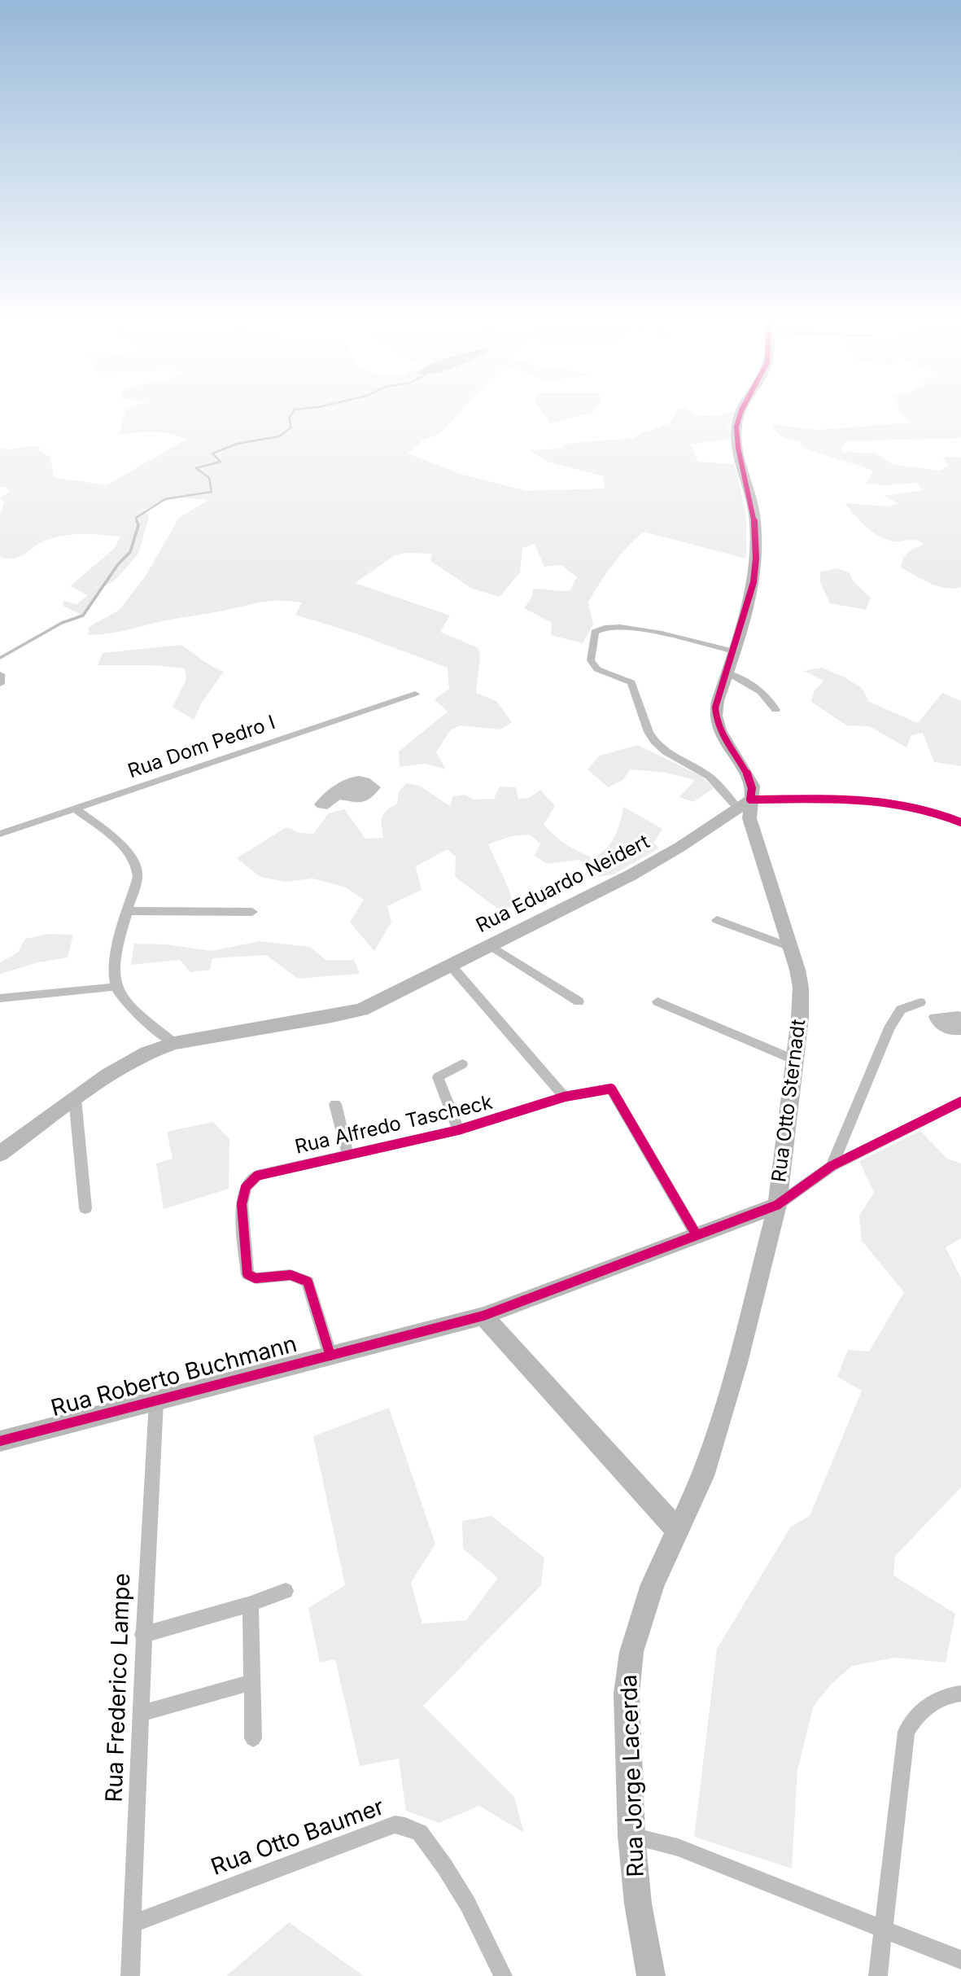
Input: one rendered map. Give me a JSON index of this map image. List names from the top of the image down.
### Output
{
  "streets": {
    "street": [
      "Rua Dom Pedro I",
      "Rua Eduardo Neidert",
      "Rua Otto Sternadt",
      "Rua Alfredo Tascheck",
      "Rua Roberto Buchmann",
      "Rua Frederico Lampe",
      "Rua Jorge Lacerda",
      "Rua Otto Baumer"
    ]
  },
  "crossings": [
    ["Rua Eduardo Neidert", "Rua Otto Sternadt"],
    ["Rua Otto Sternadt", "Rua Roberto Buchmann"],
    ["Rua Otto Sternadt", "Rua Jorge Lacerda"],
    ["Rua Alfredo Tascheck", "Rua Roberto Buchmann"],
    ["Rua Roberto Buchmann", "Rua Frederico Lampe"],
    ["Rua Frederico Lampe", "Rua Otto Baumer"]
  ]
}
